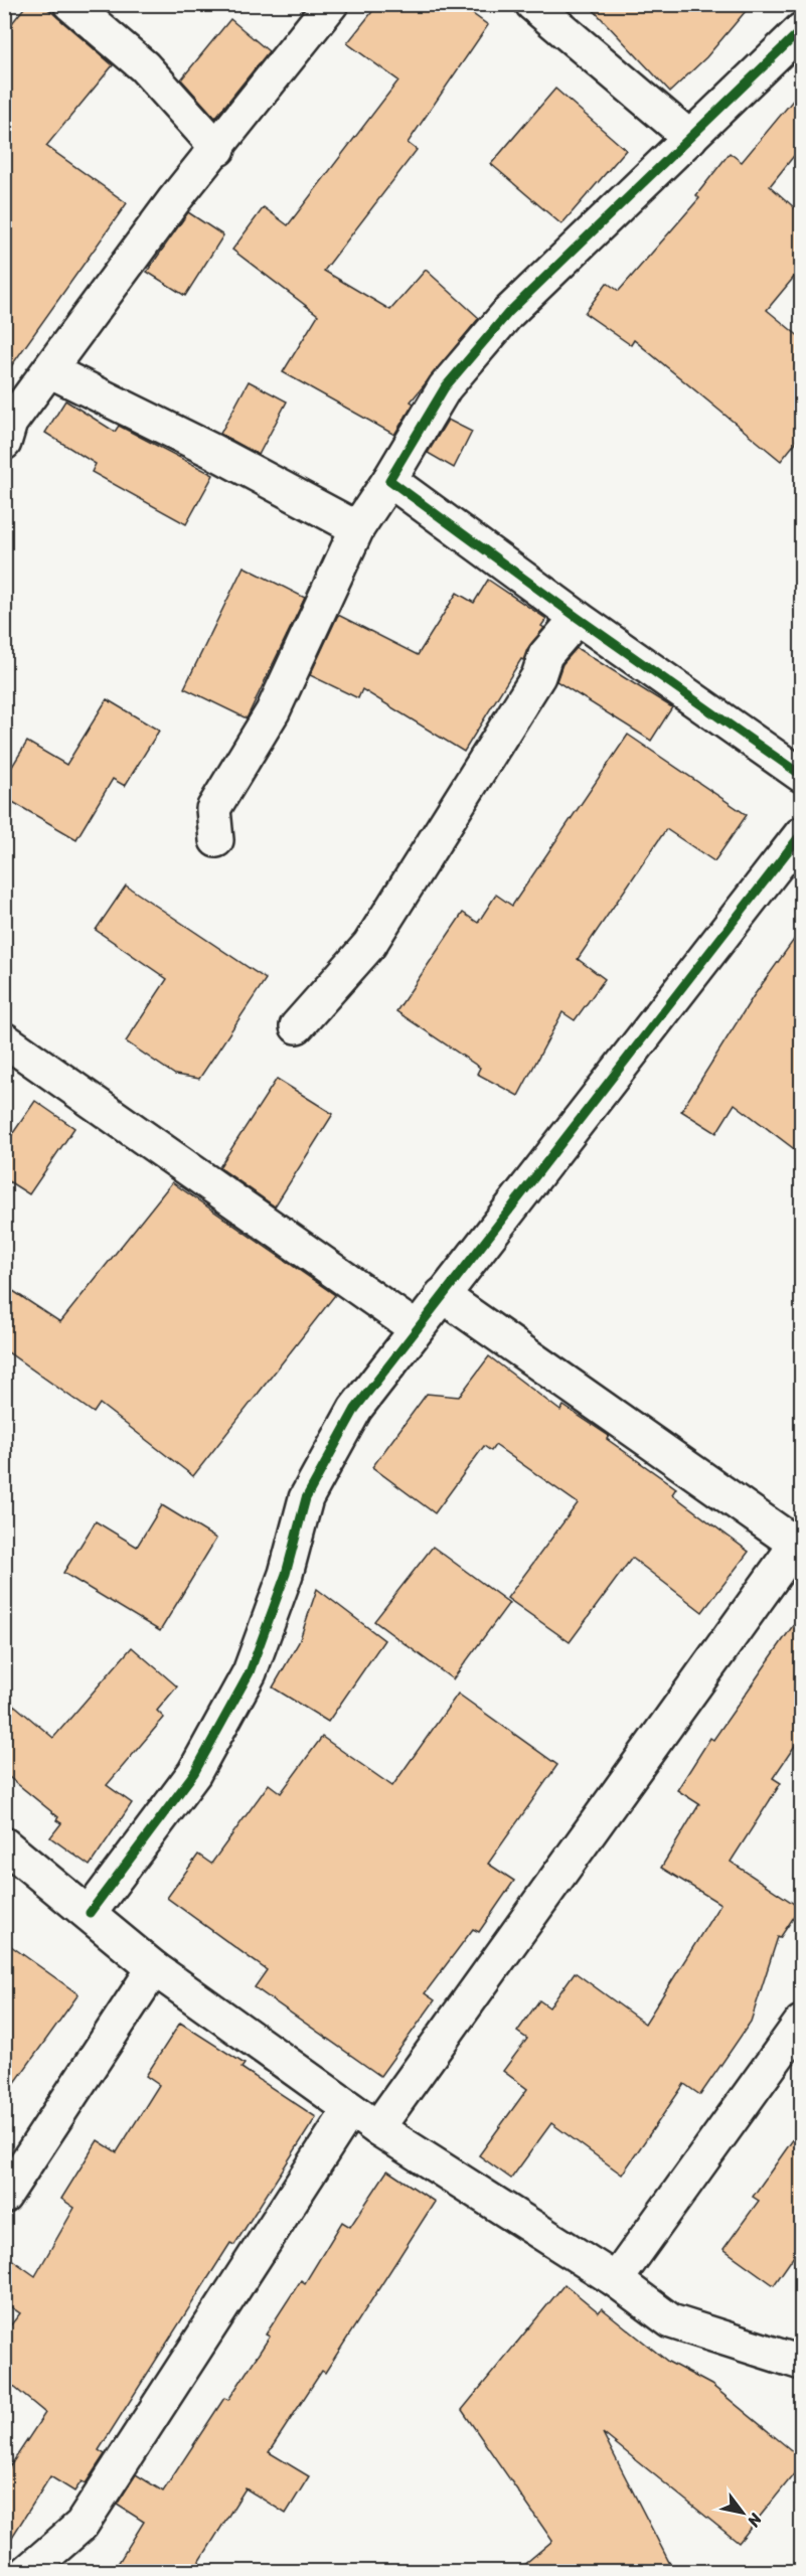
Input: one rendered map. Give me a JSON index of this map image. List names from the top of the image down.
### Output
{
  "north": "bottom right"
}
